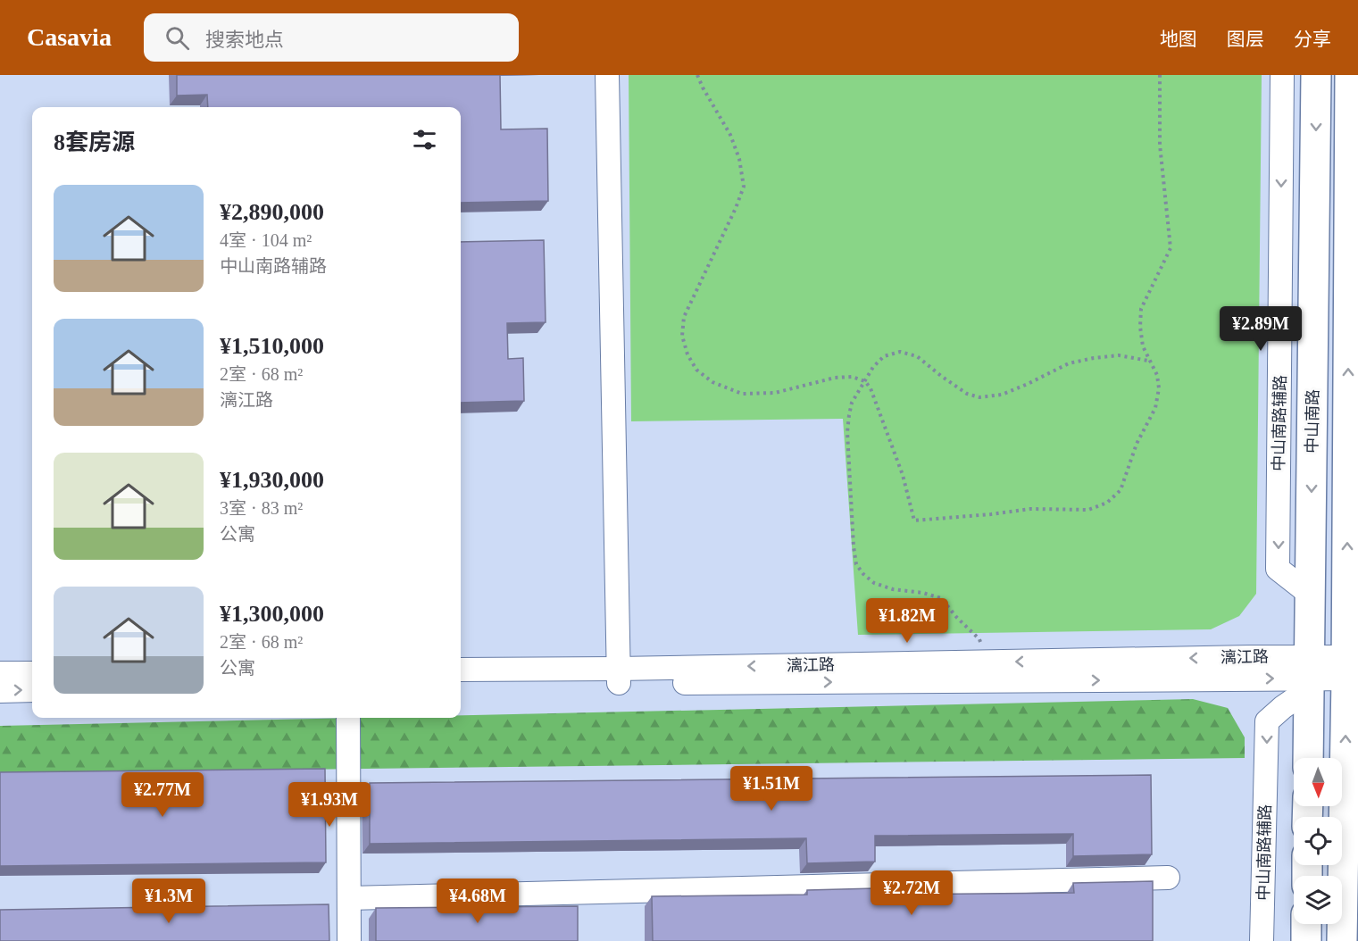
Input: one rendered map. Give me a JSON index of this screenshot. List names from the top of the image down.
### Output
{
  "streets": {
    "main road": ["中山南路"],
    "street": ["中山南路辅路", "漓江路"]
  },
  "crossings": [
    ["中山南路", "中山南路辅路"],
    ["中山南路", "漓江路"],
    ["中山南路辅路", "漓江路"]
  ],
  "one_way": ["中山南路辅路"],
  "north": "bottom",
  "page": {
    "header": "Casavia",
    "search": "搜索地点",
    "nav": ["地图", "图层", "分享"],
    "heading": "8套房源",
    "list": [
      {
        "name": "¥2,890,000",
        "note": "4室 · 104 m² · 中山南路辅路"
      },
      {
        "name": "¥1,510,000",
        "note": "2室 · 68 m² · 漓江路"
      },
      {
        "name": "¥1,930,000",
        "note": "3室 · 83 m² · 公寓"
      },
      {
        "name": "¥1,300,000",
        "note": "2室 · 68 m² · 公寓"
      }
    ],
    "price": [
      "¥2.89M",
      "¥1.82M",
      "¥1.51M",
      "¥2.77M",
      "¥1.93M",
      "¥2.72M",
      "¥1.3M",
      "¥4.68M"
    ]
  }
}
